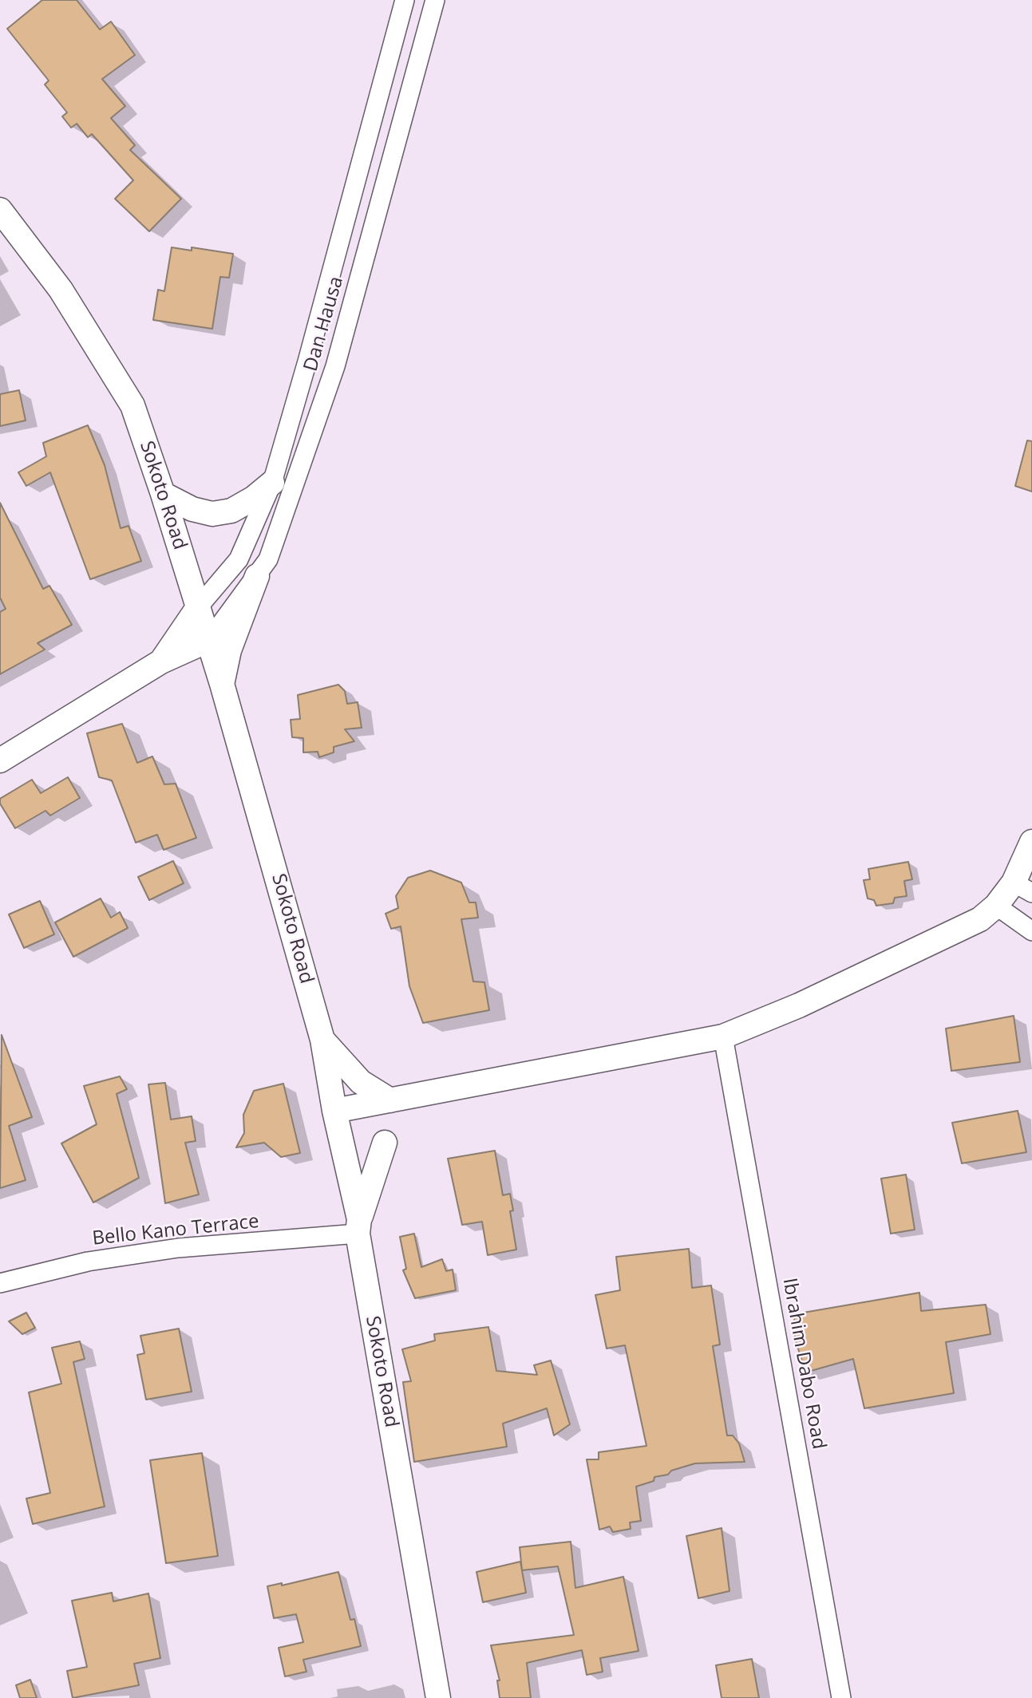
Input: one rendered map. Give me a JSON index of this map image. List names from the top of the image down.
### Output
{
  "streets": {
    "street": [
      "Dan Hausa",
      "Sokoto Road",
      "Bello Kano Terrace",
      "Ibrahim Dabo Road"
    ]
  },
  "crossings": [
    ["Dan Hausa", "Sokoto Road"],
    ["Sokoto Road", "Bello Kano Terrace"]
  ]
}
